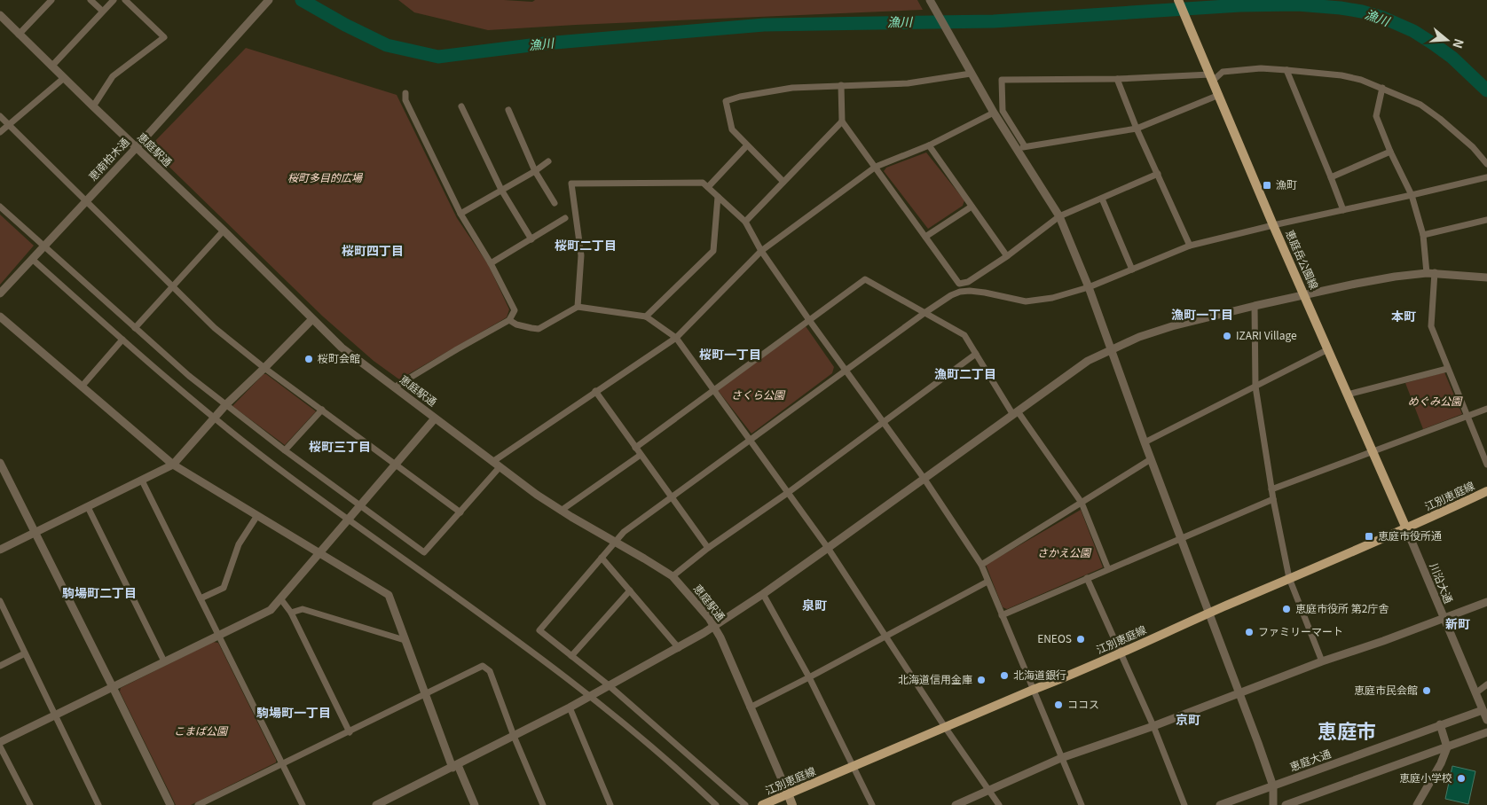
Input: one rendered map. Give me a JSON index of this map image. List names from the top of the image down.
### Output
{
  "streets": {
    "main road": ["恵庭岳公園線", "江別恵庭線"],
    "street": [
      "恵庭駅通",
      "恵南柏木通",
      "川沿大通",
      "恵庭大通"
    ]
  },
  "crossings": [
    ["恵庭駅通", "恵南柏木通"],
    ["恵庭駅通", "江別恵庭線"],
    ["恵庭岳公園線", "江別恵庭線"],
    ["恵庭岳公園線", "川沿大通"],
    ["江別恵庭線", "川沿大通"],
    ["川沿大通", "恵庭大通"]
  ],
  "districts": [
    "桜町二丁目",
    "桜町四丁目",
    "漁町一丁目",
    "本町",
    "桜町一丁目",
    "漁町二丁目",
    "桜町三丁目",
    "駒場町二丁目",
    "泉町",
    "新町",
    "駒場町一丁目",
    "京町",
    "恵庭市"
  ],
  "water": ["漁川"],
  "parks": [
    "桜町多目的広場",
    "さくら公園",
    "めぐみ公園",
    "さかえ公園",
    "こまば公園"
  ],
  "places": {
    "transit": ["漁町", "恵庭市役所通"],
    "other": [
      "IZARI Village",
      "桜町会館",
      "恵庭市役所 第2庁舎",
      "ファミリーマート",
      "ENEOS",
      "北海道銀行",
      "北海道信用金庫",
      "恵庭市民会館",
      "ココス",
      "恵庭小学校"
    ]
  },
  "north": "right"
}
